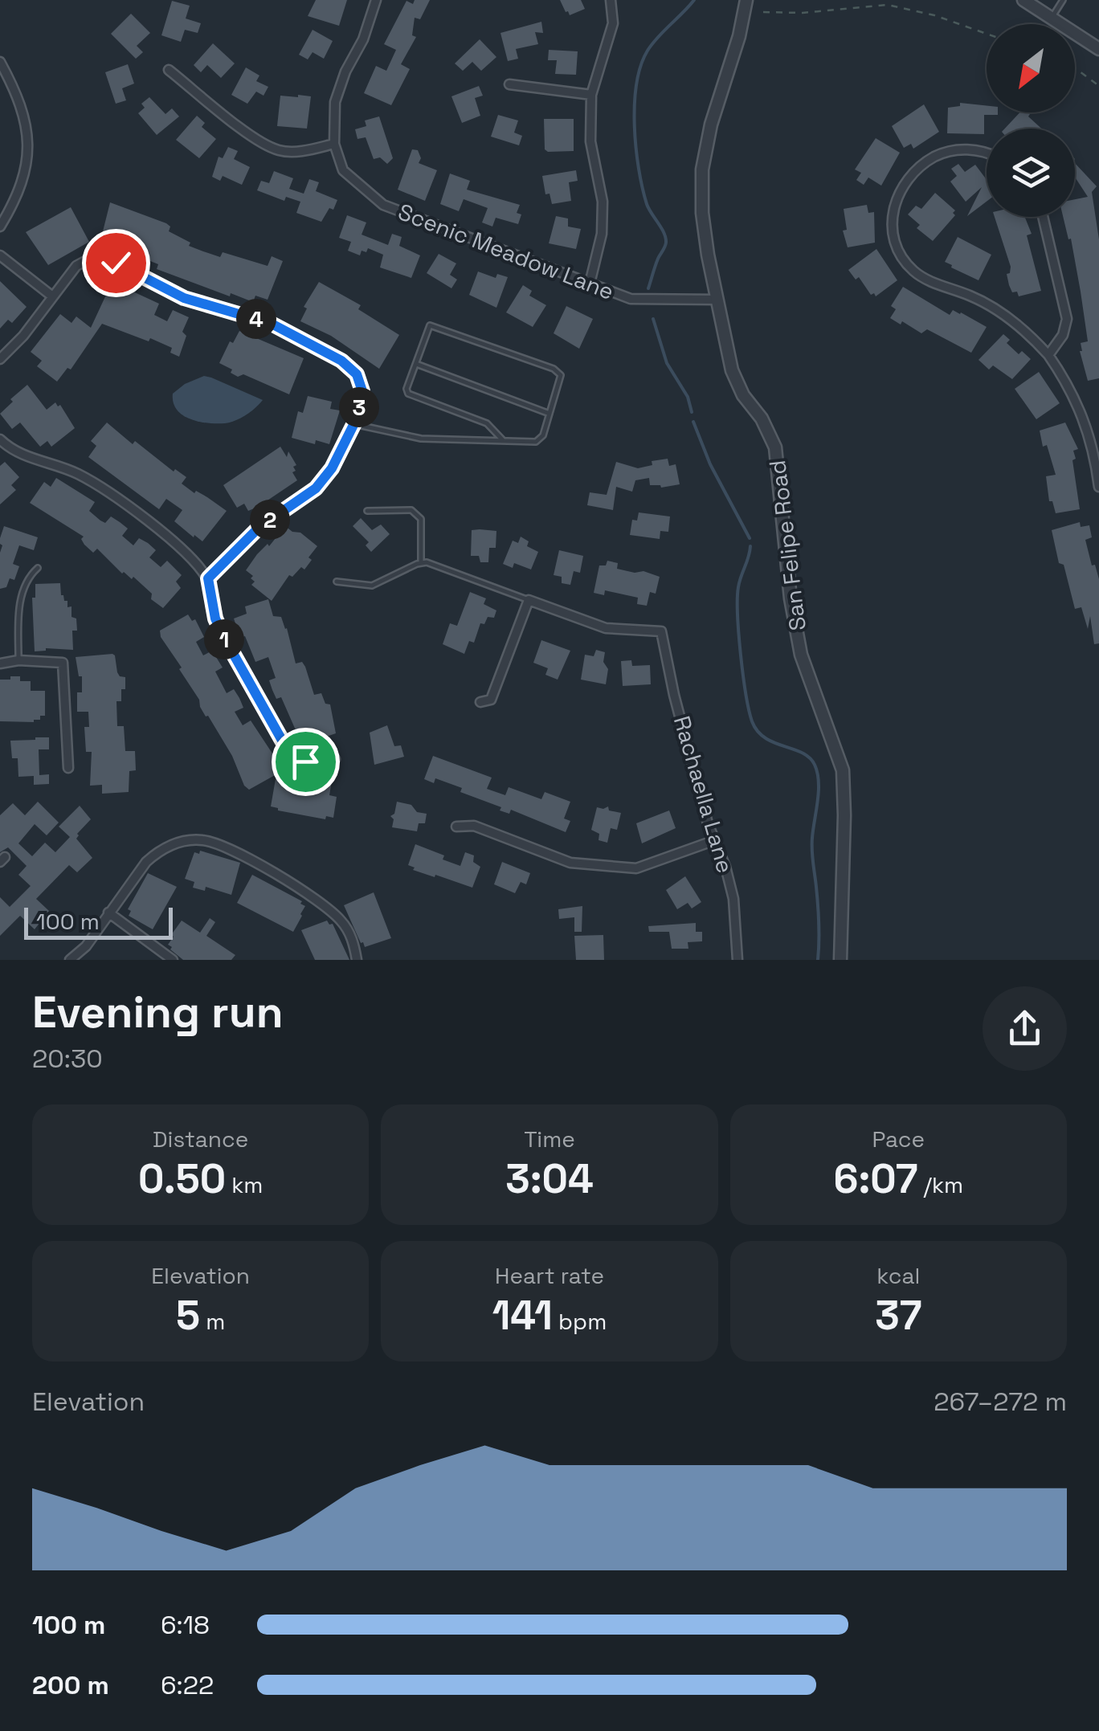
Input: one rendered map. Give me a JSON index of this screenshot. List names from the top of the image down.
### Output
{
  "streets": {
    "street": ["Scenic Meadow Lane", "San Felipe Road", "Rachaella Lane"]
  },
  "crossings": [
    ["Scenic Meadow Lane", "San Felipe Road"]
  ],
  "scale_bar": "100 m",
  "north": "bottom left",
  "page": {
    "pins": [
      "4",
      "3",
      "2",
      "1"
    ],
    "scale": "100 m",
    "heading": ["Evening run", "20:30"],
    "stats": [
      ["Distance", "0.50 km"],
      ["Time", "3:04"],
      ["Pace", "6:07 /km"],
      ["Elevation", "5 m"],
      ["Heart rate", "141 bpm"],
      ["kcal", "37"]
    ],
    "chart": ["Elevation", "267–272 m"],
    "list": [
      {
        "name": "100 m",
        "note": "6:18"
      },
      {
        "name": "200 m",
        "note": "6:22"
      }
    ]
  }
}
